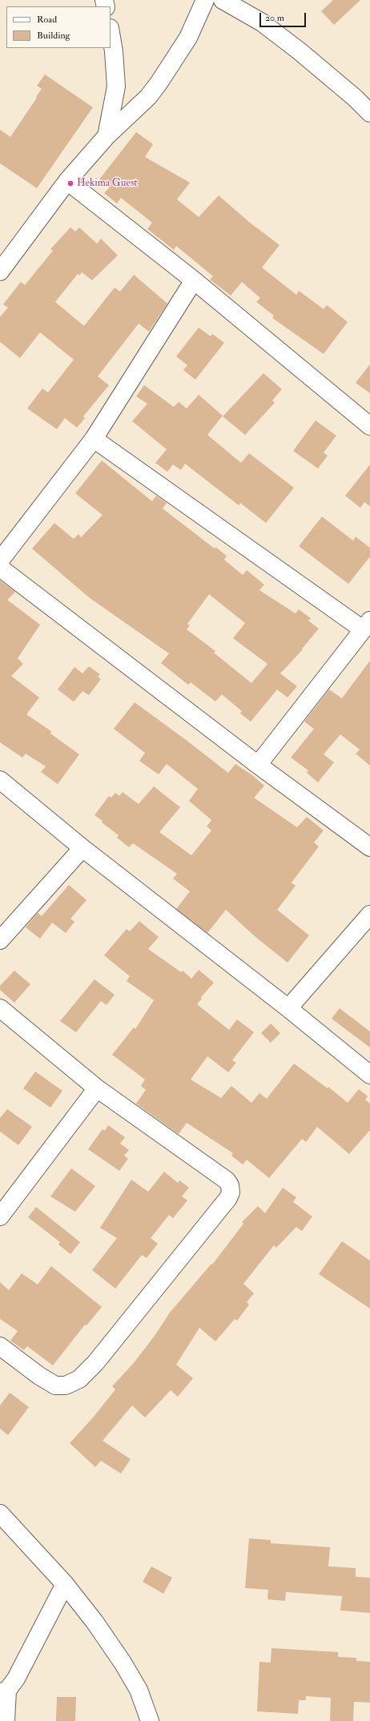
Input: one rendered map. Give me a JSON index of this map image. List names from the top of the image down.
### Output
{
  "places": ["Hekima Guest"],
  "legend": ["Road", "Building"],
  "scale_bar": "20 m"
}
